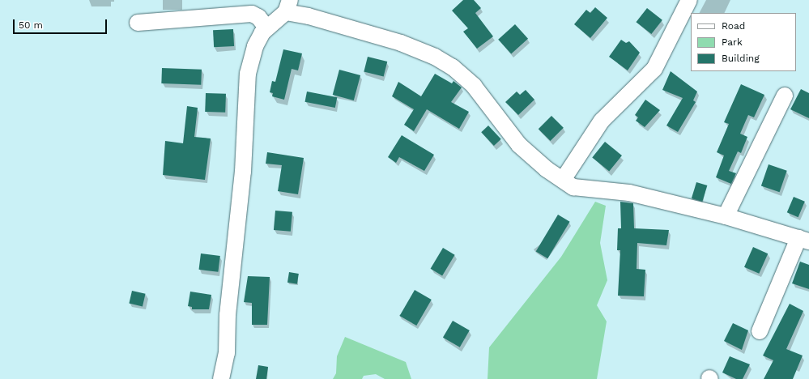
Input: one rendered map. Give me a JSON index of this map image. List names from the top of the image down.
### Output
{
  "legend": ["Road", "Park", "Building"],
  "scale_bar": "50 m"
}
